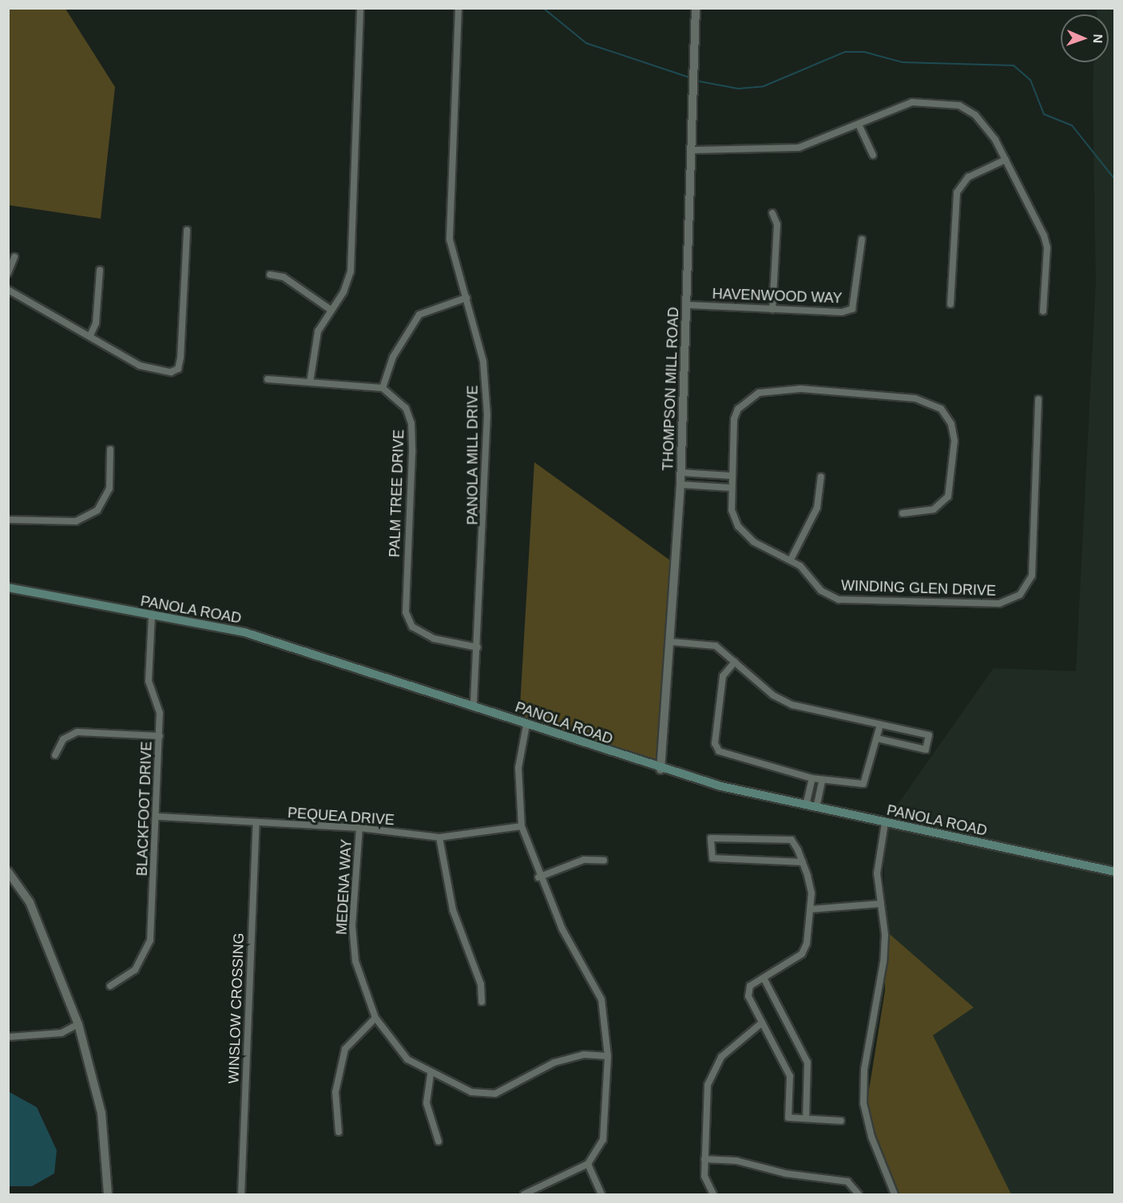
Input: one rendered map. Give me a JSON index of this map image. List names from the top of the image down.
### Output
{
  "streets": {
    "main road": ["PANOLA ROAD"],
    "street": [
      "HAVENWOOD WAY",
      "THOMPSON MILL ROAD",
      "PANOLA MILL DRIVE",
      "PALM TREE DRIVE",
      "WINDING GLEN DRIVE",
      "BLACKFOOT DRIVE",
      "PEQUEA DRIVE",
      "MEDENA WAY",
      "WINSLOW CROSSING"
    ]
  },
  "crossings": [
    ["HAVENWOOD WAY", "THOMPSON MILL ROAD"],
    ["THOMPSON MILL ROAD", "PANOLA ROAD"],
    ["PANOLA MILL DRIVE", "PALM TREE DRIVE"],
    ["PANOLA MILL DRIVE", "PANOLA ROAD"],
    ["PANOLA ROAD", "BLACKFOOT DRIVE"],
    ["BLACKFOOT DRIVE", "PEQUEA DRIVE"],
    ["PEQUEA DRIVE", "MEDENA WAY"],
    ["PEQUEA DRIVE", "WINSLOW CROSSING"]
  ],
  "north": "right"
}
